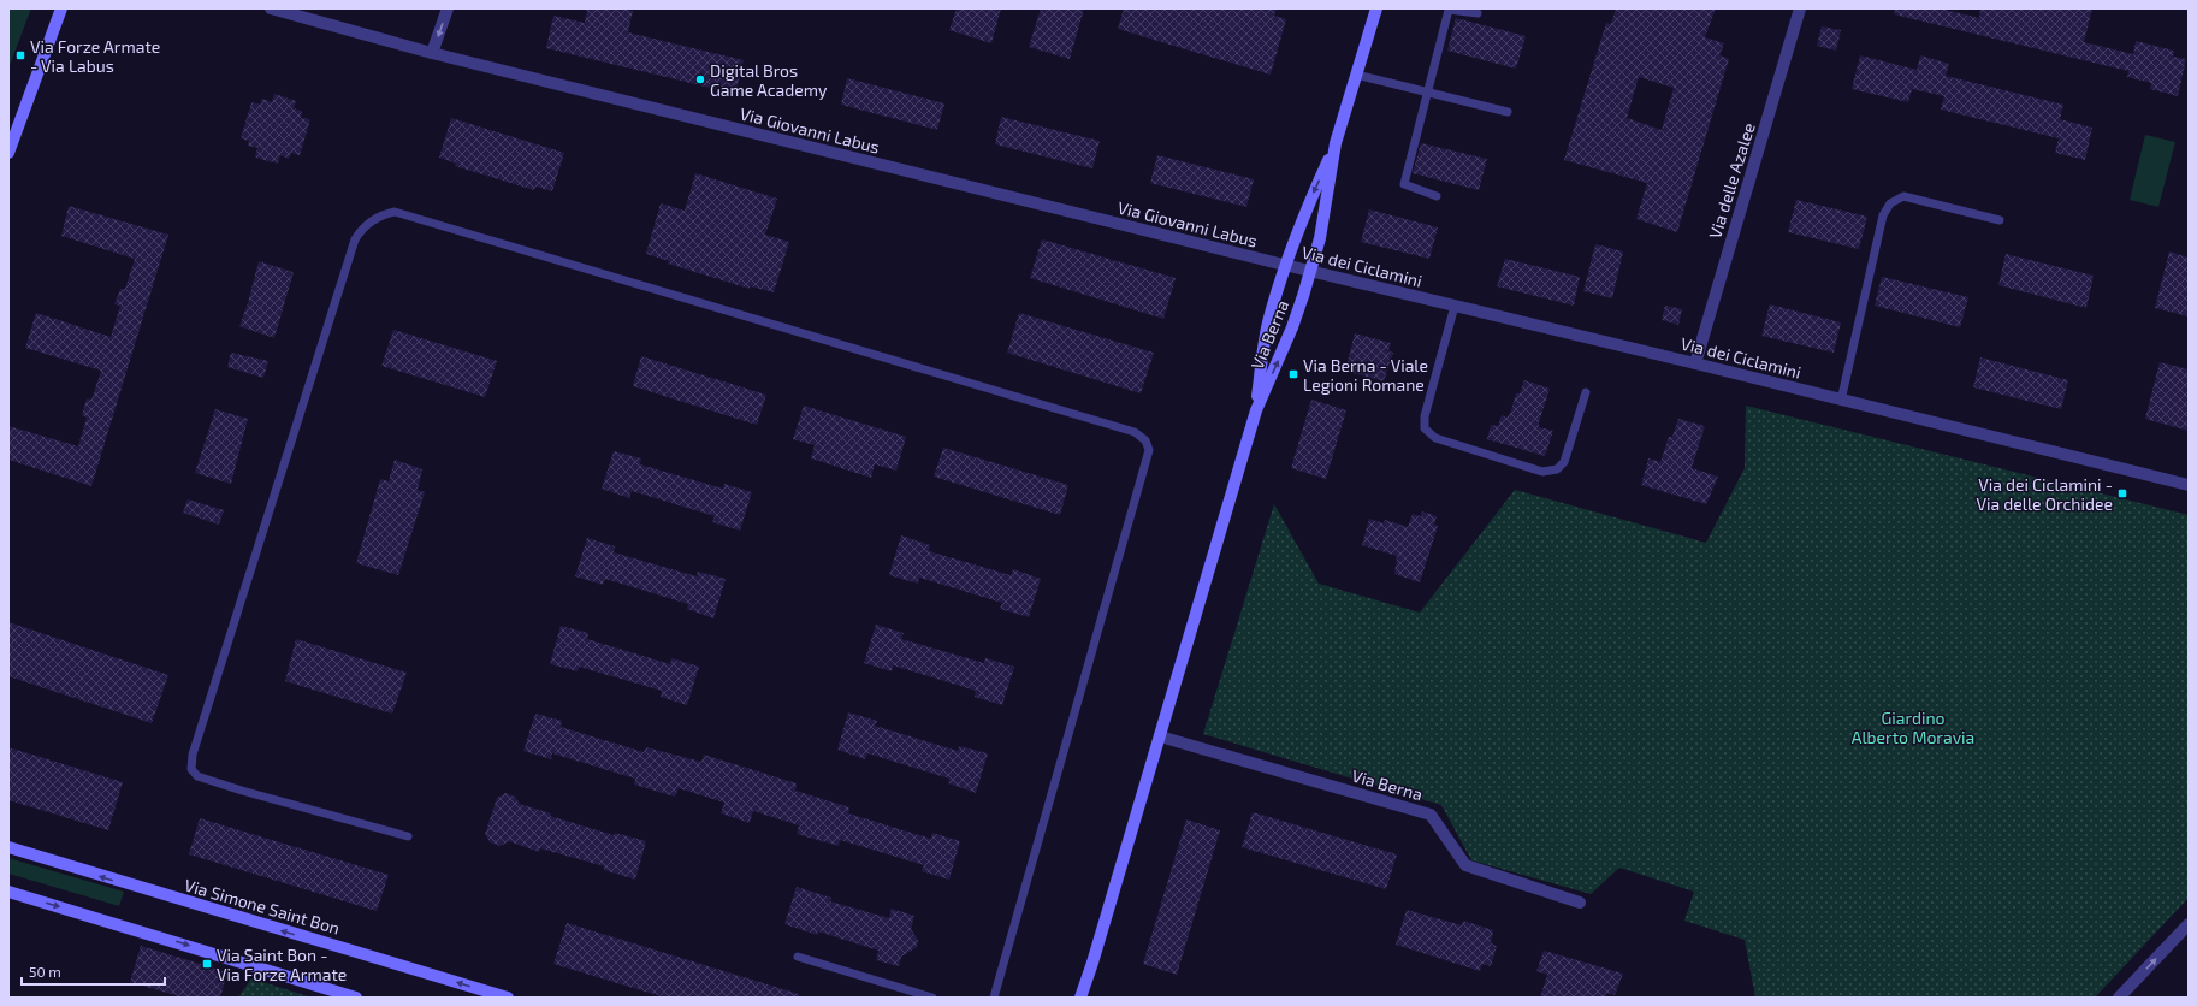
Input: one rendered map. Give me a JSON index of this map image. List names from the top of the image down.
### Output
{
  "streets": {
    "main road": ["Via Berna", "Via Simone Saint Bon"],
    "street": ["Via Giovanni Labus", "Via delle Azalee", "Via dei Ciclamini"]
  },
  "crossings": [
    ["Via Giovanni Labus", "Via dei Ciclamini"],
    ["Via Giovanni Labus", "Via Berna"],
    ["Via delle Azalee", "Via dei Ciclamini"],
    ["Via dei Ciclamini", "Via Berna"]
  ],
  "parks": ["Giardino Alberto Moravia"],
  "places": {
    "transit": [
      "Via Forze Armate - Via Labus",
      "Via Berna - Viale Legioni Romane",
      "Via dei Ciclamini - Via delle Orchidee",
      "Via Saint Bon - Via Forze Armate"
    ],
    "other": ["Digital Bros Game Academy"]
  },
  "scale_bar": "50 m"
}
